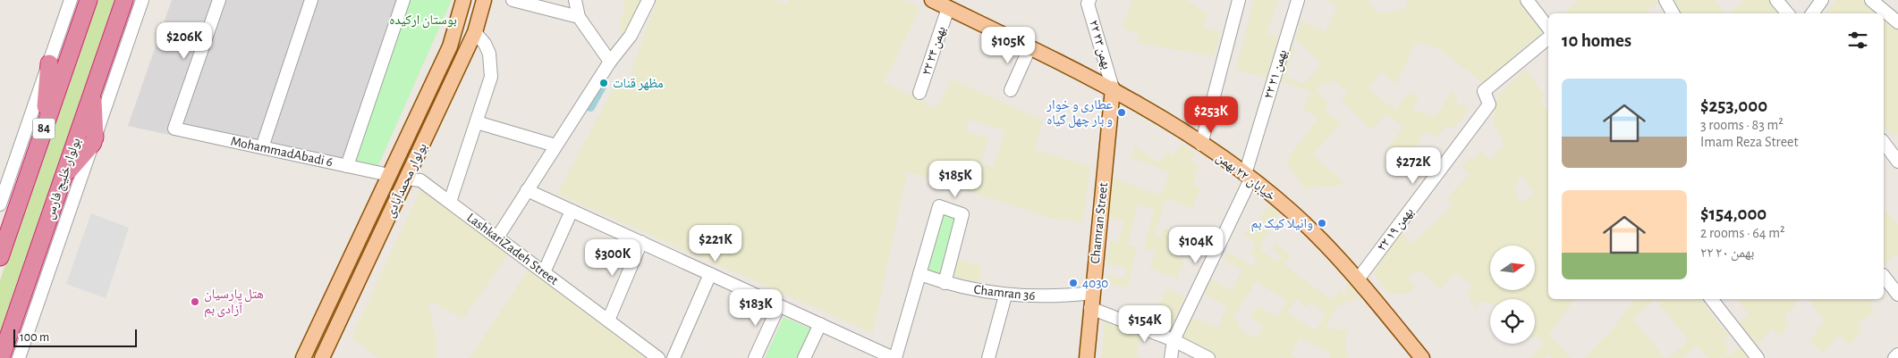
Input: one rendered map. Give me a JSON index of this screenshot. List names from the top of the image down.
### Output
{
  "streets": {
    "highway": ["84", "بولوار خلیج فارس"],
    "main road": ["خیابان ۲۲ بهمن", "بولوار محمدآبادی", "Chamran Street"],
    "street": [
      "۲۲ بهمن ۲۳",
      "۲۲ بهمن ۲۴",
      "۲۲ بهمن ۲۱",
      "MohammadAbadi 6",
      "۲۲ بهمن ۱۹",
      "LashkariZadeh Street",
      "Chamran 36"
    ]
  },
  "crossings": [
    ["۲۲ بهمن ۲۳", "خیابان ۲۲ بهمن"],
    ["۲۲ بهمن ۲۳", "Chamran Street"],
    ["۲۲ بهمن ۲۴", "خیابان ۲۲ بهمن"],
    ["۲۲ بهمن ۲۱", "خیابان ۲۲ بهمن"],
    ["MohammadAbadi 6", "بولوار محمدآبادی"],
    ["خیابان ۲۲ بهمن", "Chamran Street"],
    ["خیابان ۲۲ بهمن", "۲۲ بهمن ۱۹"],
    ["بولوار محمدآبادی", "LashkariZadeh Street"],
    ["Chamran Street", "Chamran 36"]
  ],
  "parks": ["بوستان ارکیده"],
  "places": [
    "مظهر قنات",
    "عطاری و خوار و بار چهل گیاه",
    "وانیلا کیک بم",
    "4030",
    "هتل پارسیان آزادی بم"
  ],
  "scale_bar": "100 m",
  "north": "right",
  "page": {
    "heading": "10 homes",
    "price": [
      "$206K",
      "$105K",
      "$253K",
      "$272K",
      "$185K",
      "$221K",
      "$104K",
      "$300K",
      "$183K",
      "$154K"
    ],
    "list": [
      {
        "name": "$253,000",
        "note": "3 rooms · 83 m² · Imam Reza Street"
      },
      {
        "name": "$154,000",
        "note": "2 rooms · 64 m² · ۲۲ بهمن ۲۰"
      }
    ],
    "scale": "100 m"
  }
}
